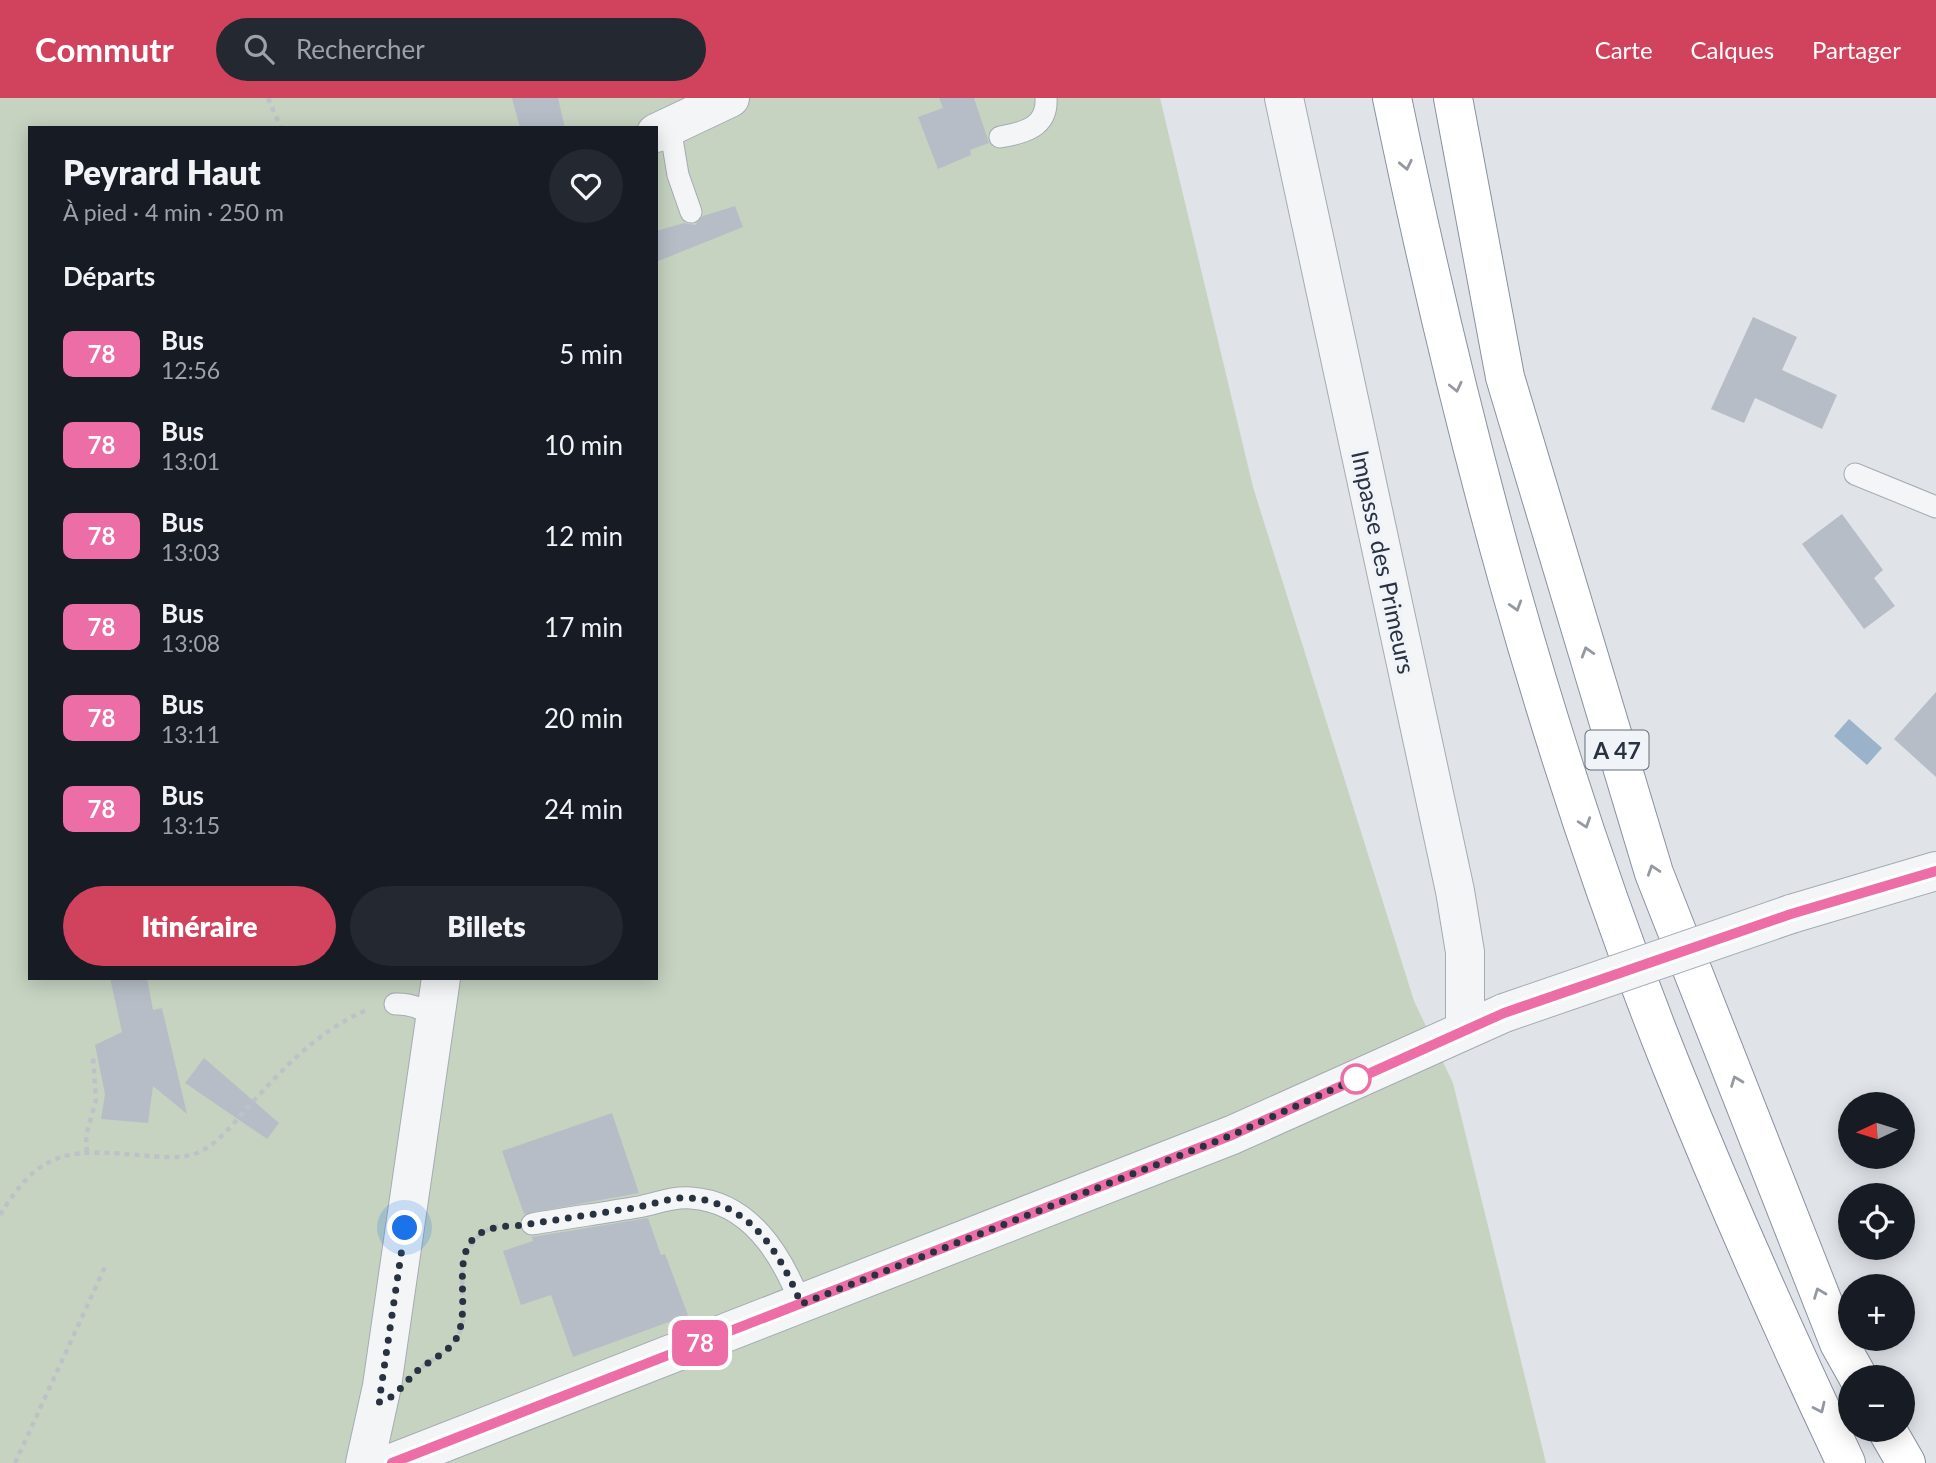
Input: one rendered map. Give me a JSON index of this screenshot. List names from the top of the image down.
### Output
{
  "streets": {
    "highway": ["A 47"],
    "street": ["Impasse des Primeurs"]
  },
  "lines": ["bus line 78"],
  "north": "left",
  "page": {
    "header": "Commutr",
    "search": "Rechercher",
    "nav": ["Carte", "Calques", "Partager"],
    "on_map": "78",
    "heading": [
      ["Peyrard Haut", "À pied · 4 min · 250 m"],
      "Départs"
    ],
    "list": [
      {
        "mark": "78",
        "name": "Bus",
        "note": "12:56",
        "value": "5 min"
      },
      {
        "mark": "78",
        "name": "Bus",
        "note": "13:01",
        "value": "10 min"
      },
      {
        "mark": "78",
        "name": "Bus",
        "note": "13:03",
        "value": "12 min"
      },
      {
        "mark": "78",
        "name": "Bus",
        "note": "13:08",
        "value": "17 min"
      },
      {
        "mark": "78",
        "name": "Bus",
        "note": "13:11",
        "value": "20 min"
      },
      {
        "mark": "78",
        "name": "Bus",
        "note": "13:15",
        "value": "24 min"
      }
    ],
    "buttons": ["Itinéraire", "Billets"],
    "map_buttons": ["+", "−"]
  }
}
